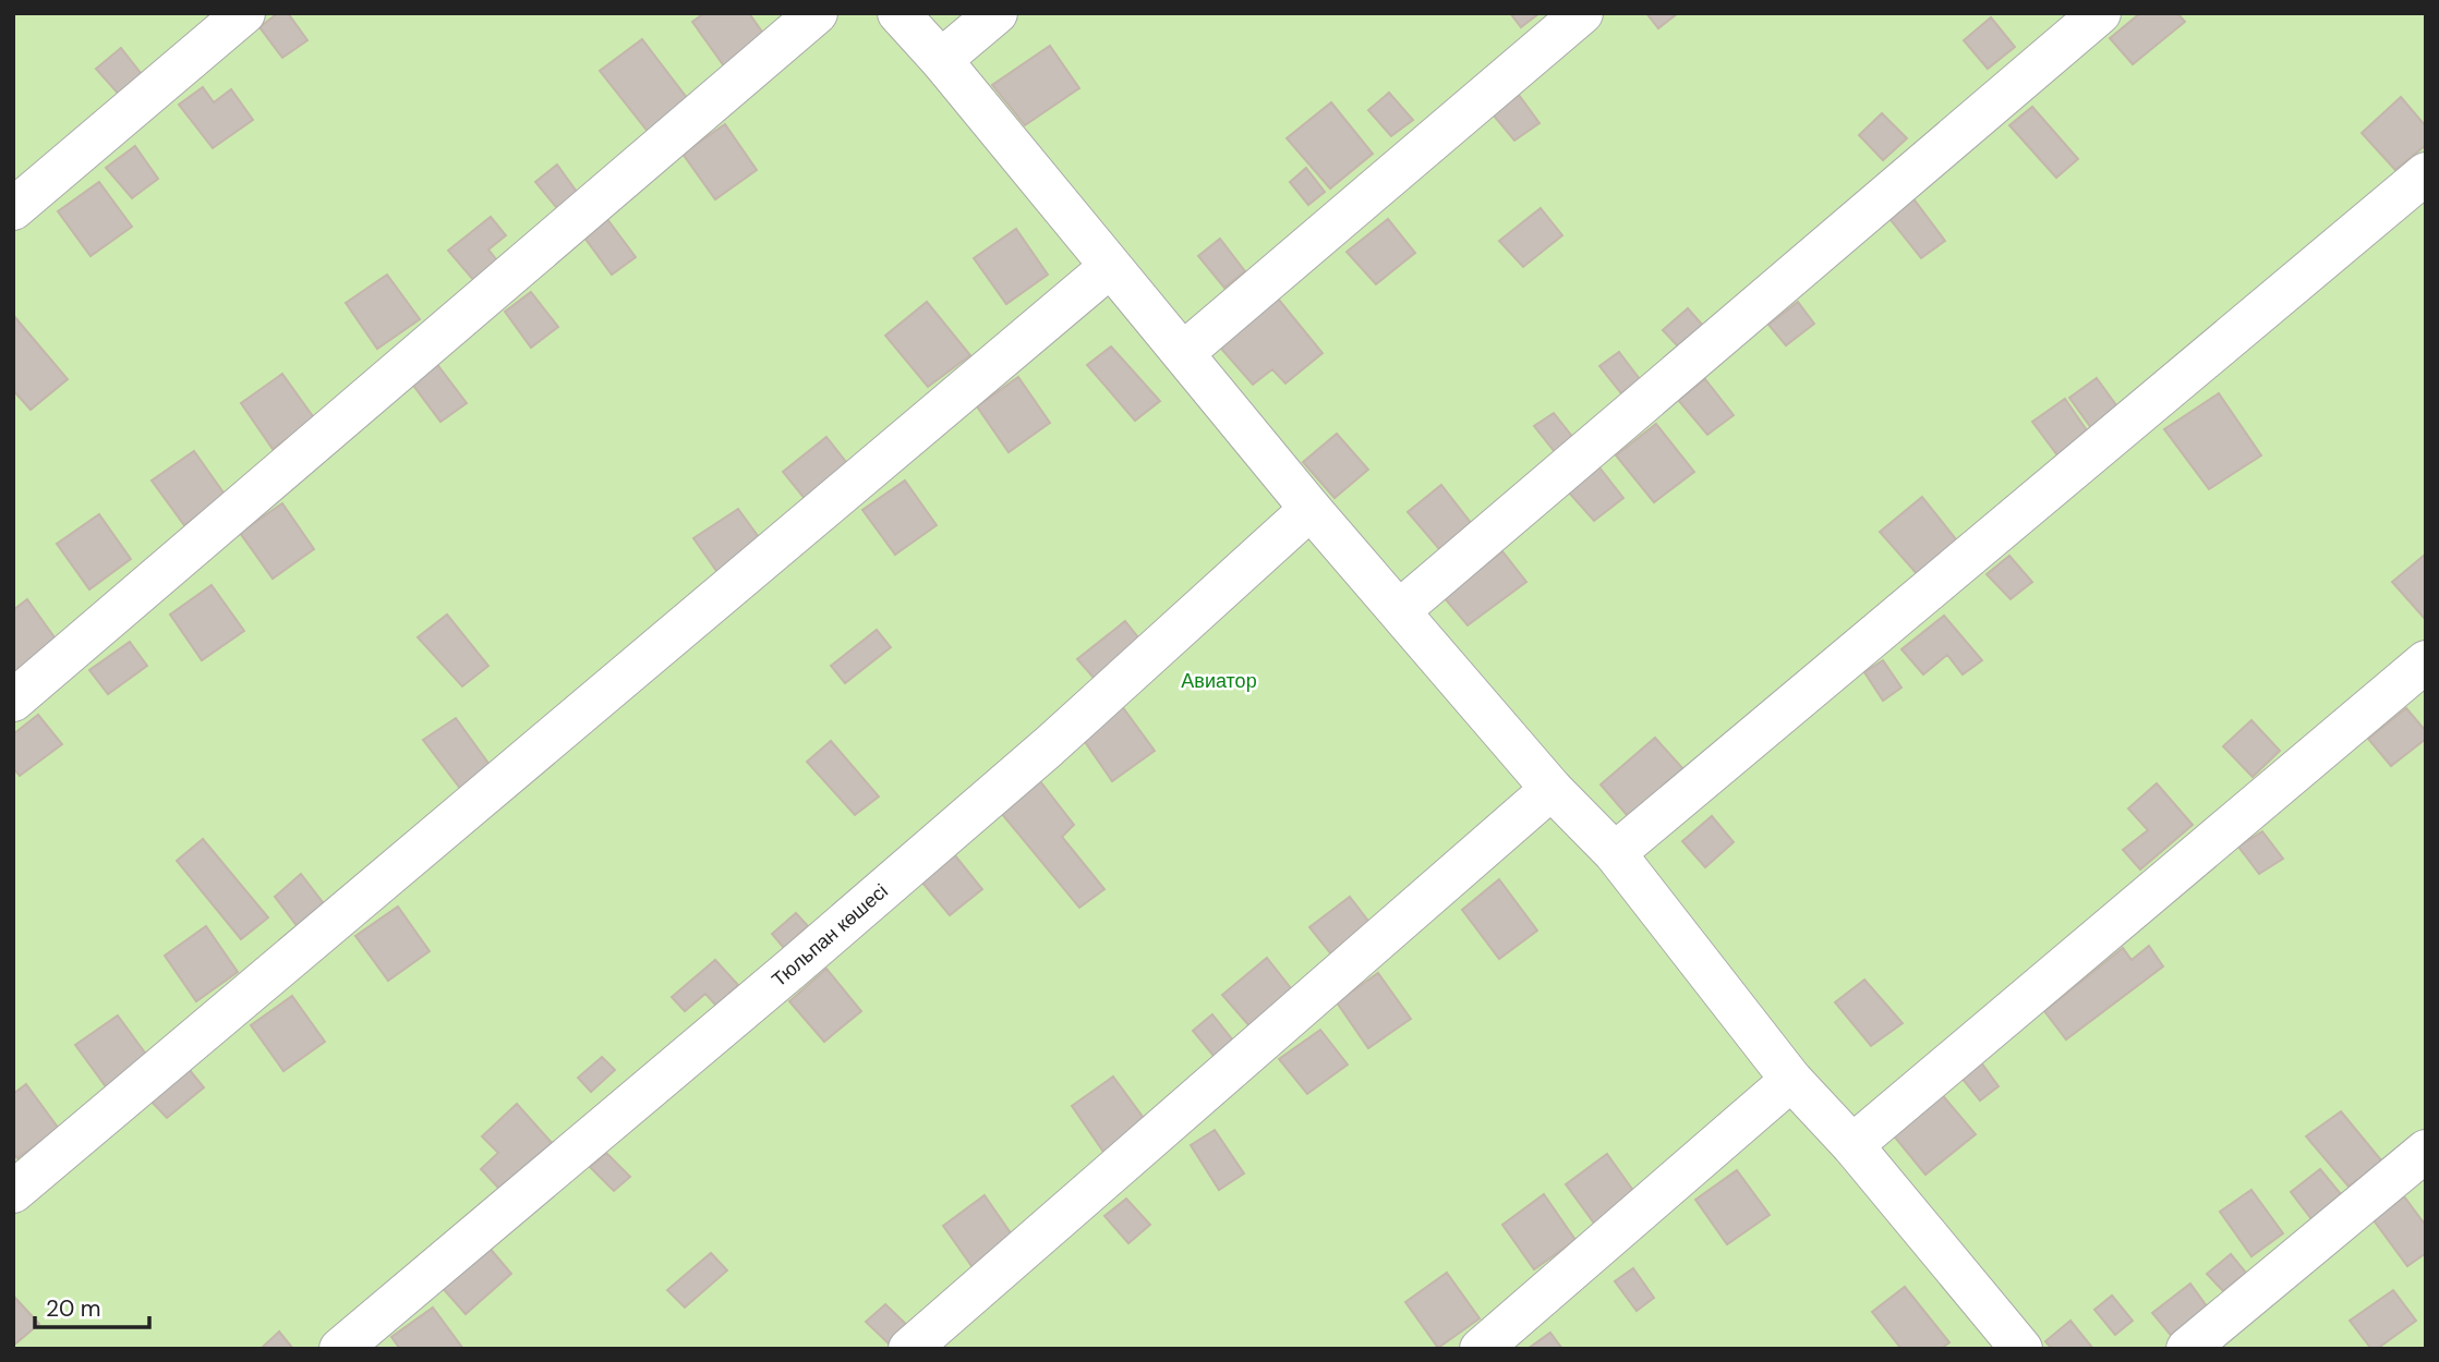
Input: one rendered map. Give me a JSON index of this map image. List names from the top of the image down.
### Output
{
  "streets": {
    "street": ["Тюльпан көшесі"]
  },
  "parks": ["Авиатор"],
  "scale_bar": "20 m"
}
